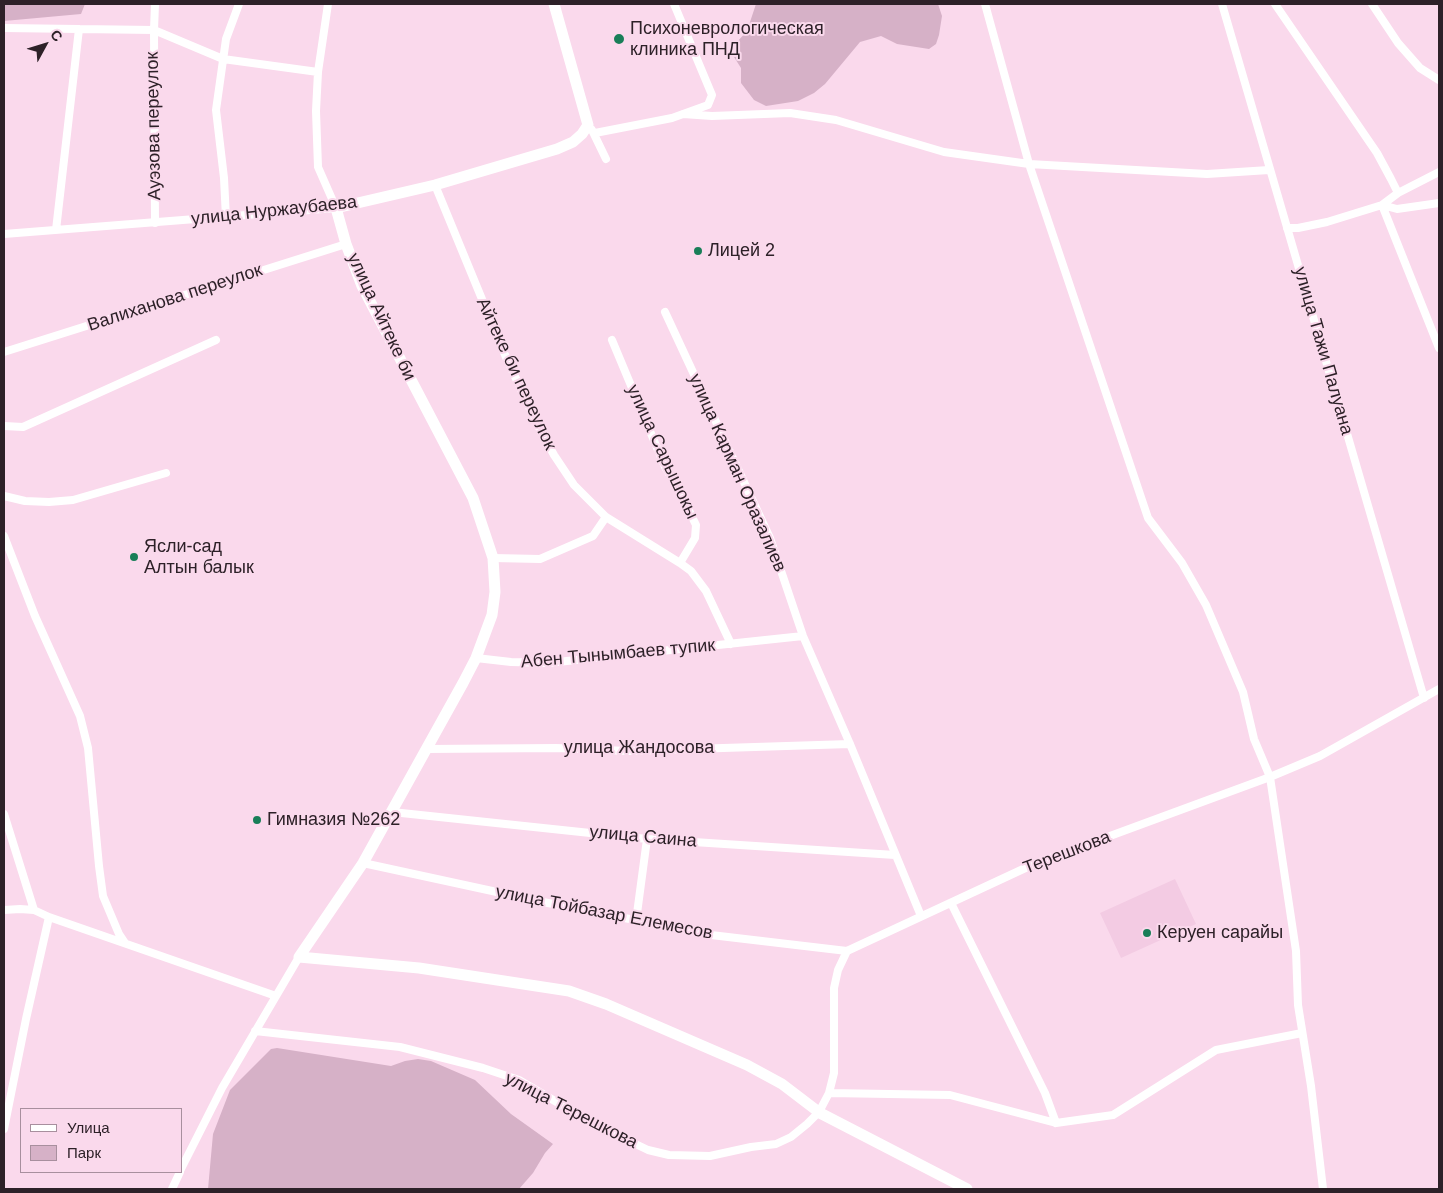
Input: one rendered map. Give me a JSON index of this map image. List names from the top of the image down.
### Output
{
  "streets": {
    "street": [
      "Ауэзова переулок",
      "улица Нуржаубаева",
      "Валиханова переулок",
      "улица Айтеке би",
      "улица Тажи Палуана",
      "Айтеке би переулок",
      "улица Сарышокы",
      "улица Карман Оразалиев",
      "Абен Тынымбаев тупик",
      "улица Жандосова",
      "улица Саина",
      "Терешкова",
      "улица Тойбазар Елемесов",
      "улица Терешкова"
    ]
  },
  "crossings": [
    ["Ауэзова переулок", "улица Нуржаубаева"],
    ["улица Нуржаубаева", "улица Айтеке би"],
    ["улица Нуржаубаева", "Айтеке би переулок"],
    ["Валиханова переулок", "улица Айтеке би"],
    ["улица Айтеке би", "Абен Тынымбаев тупик"],
    ["улица Айтеке би", "улица Жандосова"],
    ["улица Айтеке би", "улица Саина"],
    ["улица Айтеке би", "улица Тойбазар Елемесов"],
    ["улица Тажи Палуана", "Терешкова"],
    ["Айтеке би переулок", "улица Сарышокы"],
    ["Айтеке би переулок", "Абен Тынымбаев тупик"],
    ["улица Карман Оразалиев", "Абен Тынымбаев тупик"],
    ["улица Карман Оразалиев", "улица Жандосова"],
    ["улица Карман Оразалиев", "улица Саина"],
    ["улица Карман Оразалиев", "Терешкова"],
    ["Терешкова", "улица Тойбазар Елемесов"]
  ],
  "places": [
    "Психоневрологическая клиника ПНД",
    "Лицей 2",
    "Ясли-сад Алтын балык",
    "Гимназия №262",
    "Керуен сарайы"
  ],
  "legend": ["Улица", "Парк"],
  "north": "top right"
}
